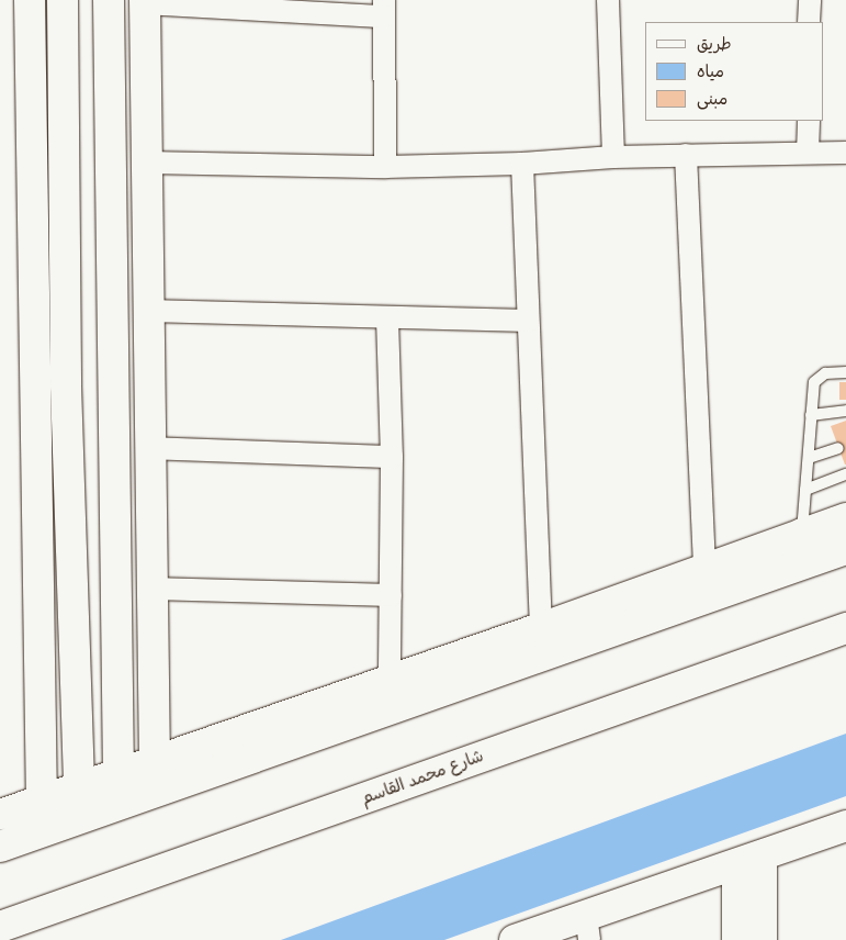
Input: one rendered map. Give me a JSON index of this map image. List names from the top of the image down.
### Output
{
  "streets": {
    "main road": ["شارع محمد القاسم"]
  },
  "legend": ["طريق", "مياه", "مبنى"]
}
